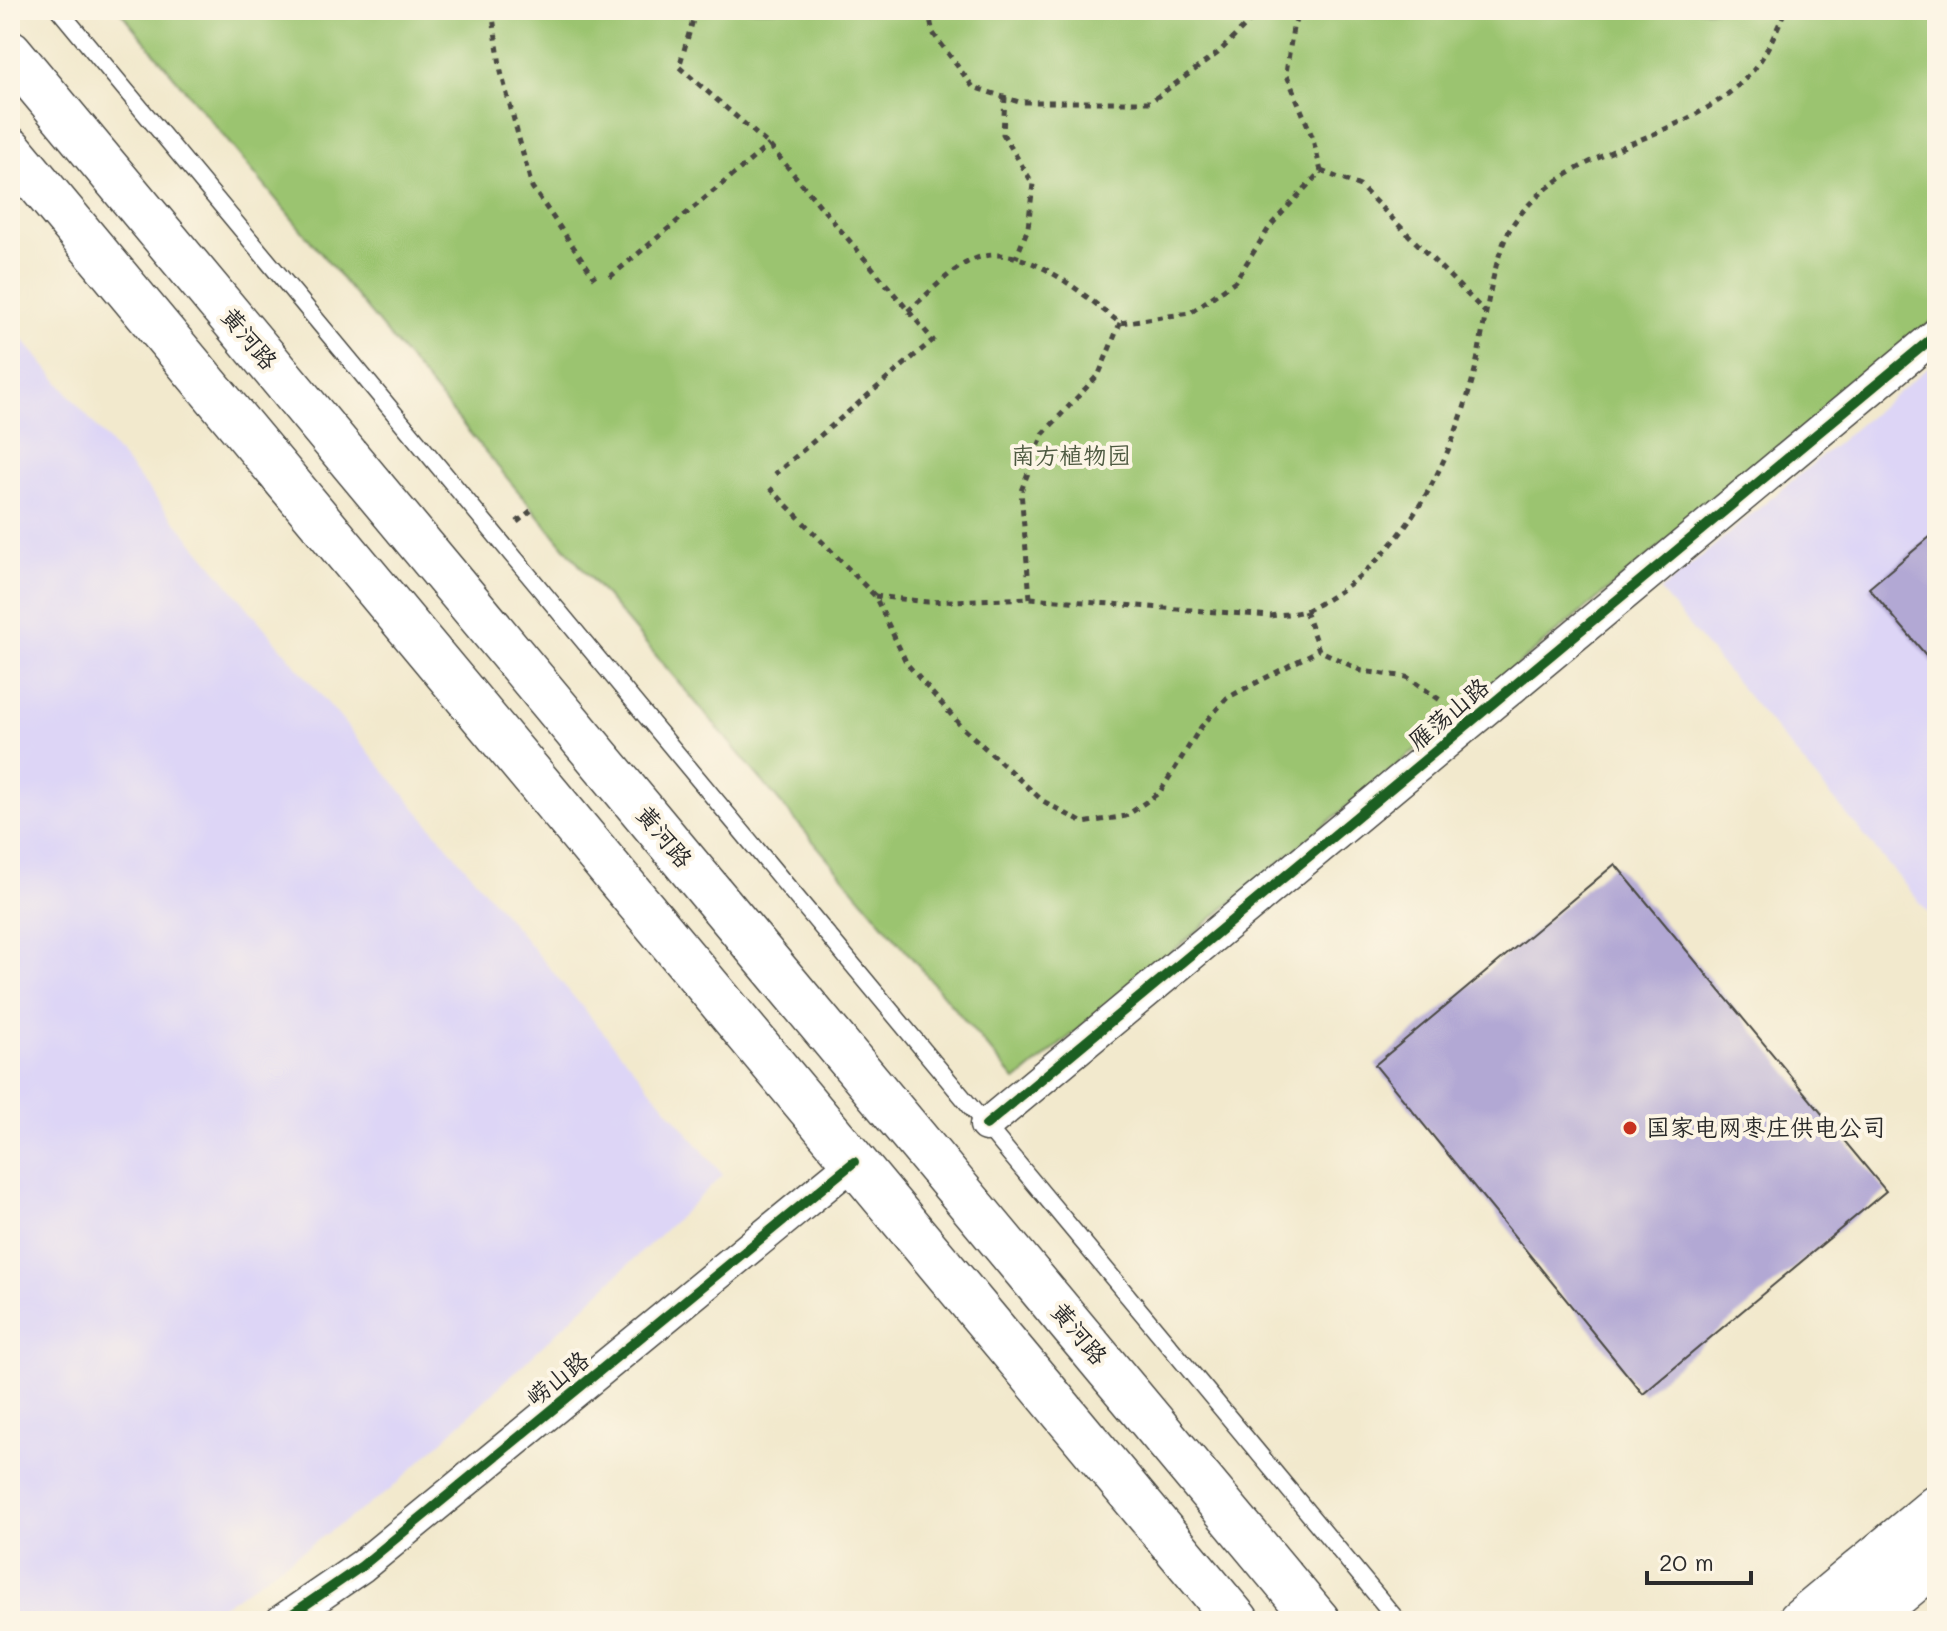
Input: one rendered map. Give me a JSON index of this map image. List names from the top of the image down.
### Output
{
  "streets": {
    "main road": ["黄河路"],
    "street": ["雁荡山路", "崂山路"]
  },
  "parks": ["南方植物园"],
  "places": ["国家电网枣庄供电公司"],
  "scale_bar": "20 m"
}
